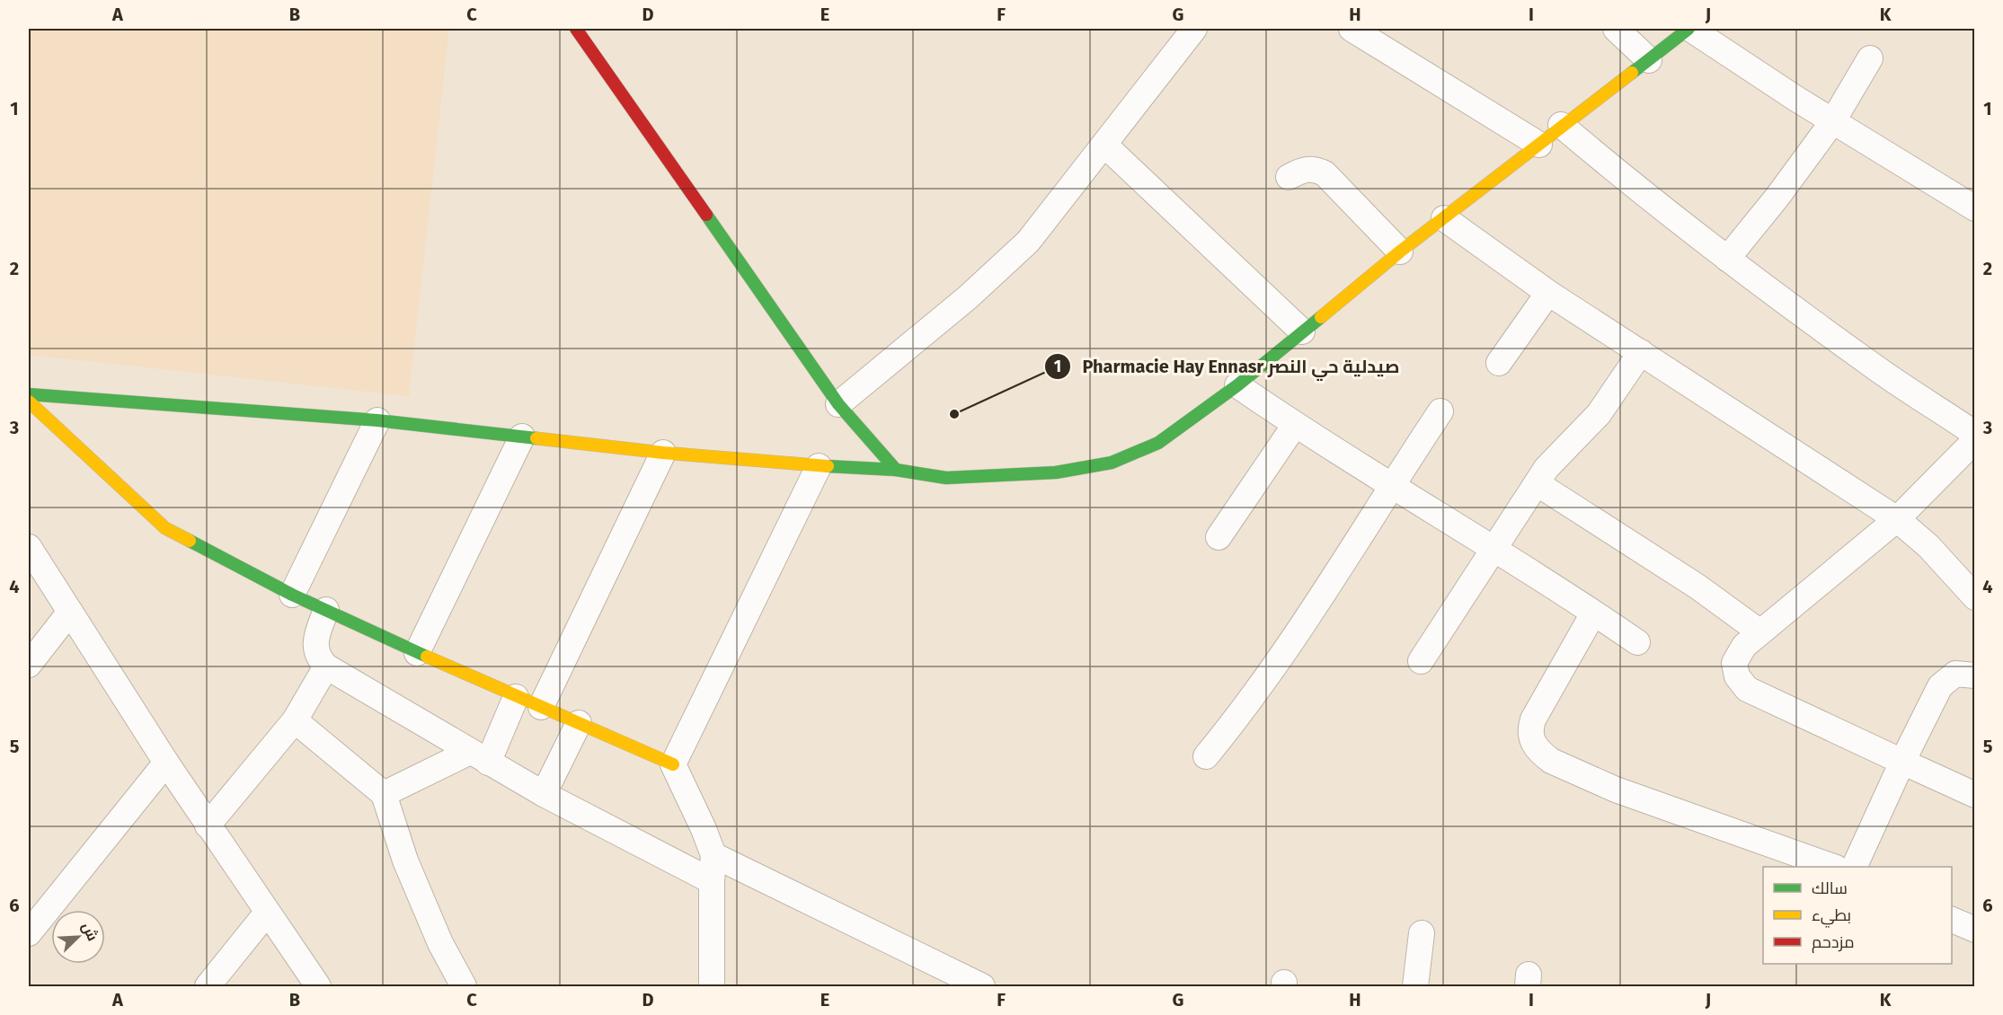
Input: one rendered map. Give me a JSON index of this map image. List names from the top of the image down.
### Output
{
  "places": ["Pharmacie Hay Ennasr صيدلية حي النصر"],
  "legend": ["سالك", "بطيء", "مزدحم"],
  "north": "top right",
  "grid": {
    "columns": [
      "A",
      "B",
      "C",
      "D",
      "E",
      "F",
      "G",
      "H",
      "I",
      "J",
      "K"
    ],
    "rows": [
      "1",
      "2",
      "3",
      "4",
      "5",
      "6"
    ]
  }
}
